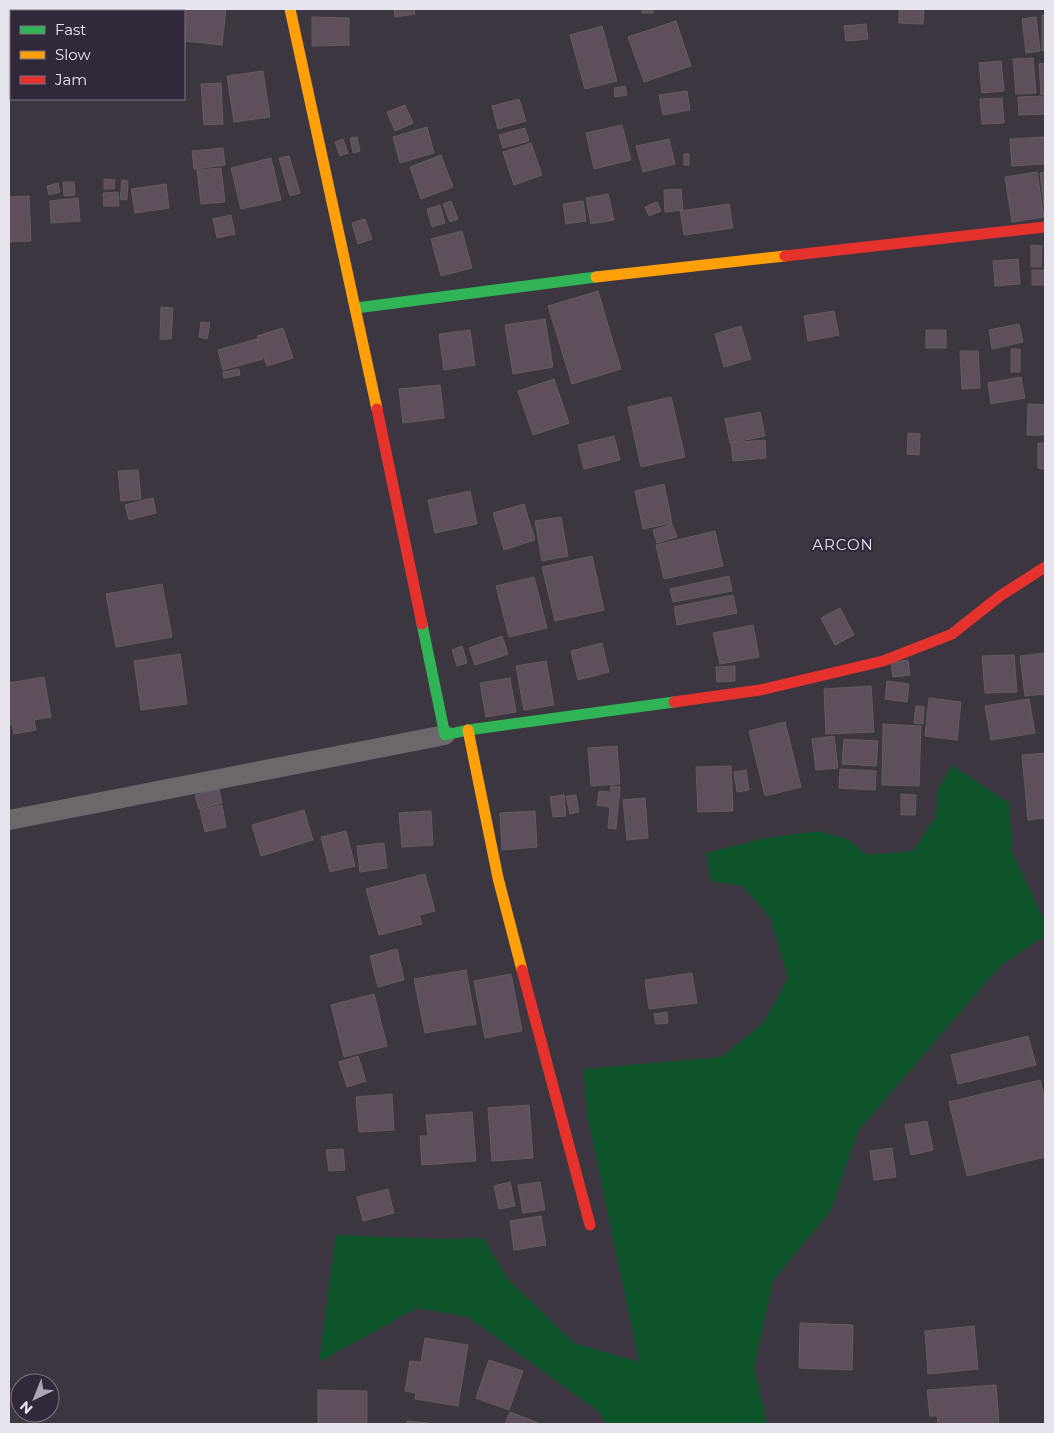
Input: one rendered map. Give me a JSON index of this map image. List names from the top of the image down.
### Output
{
  "districts": ["ARCON"],
  "legend": ["Fast", "Slow", "Jam"],
  "north": "bottom left"
}
